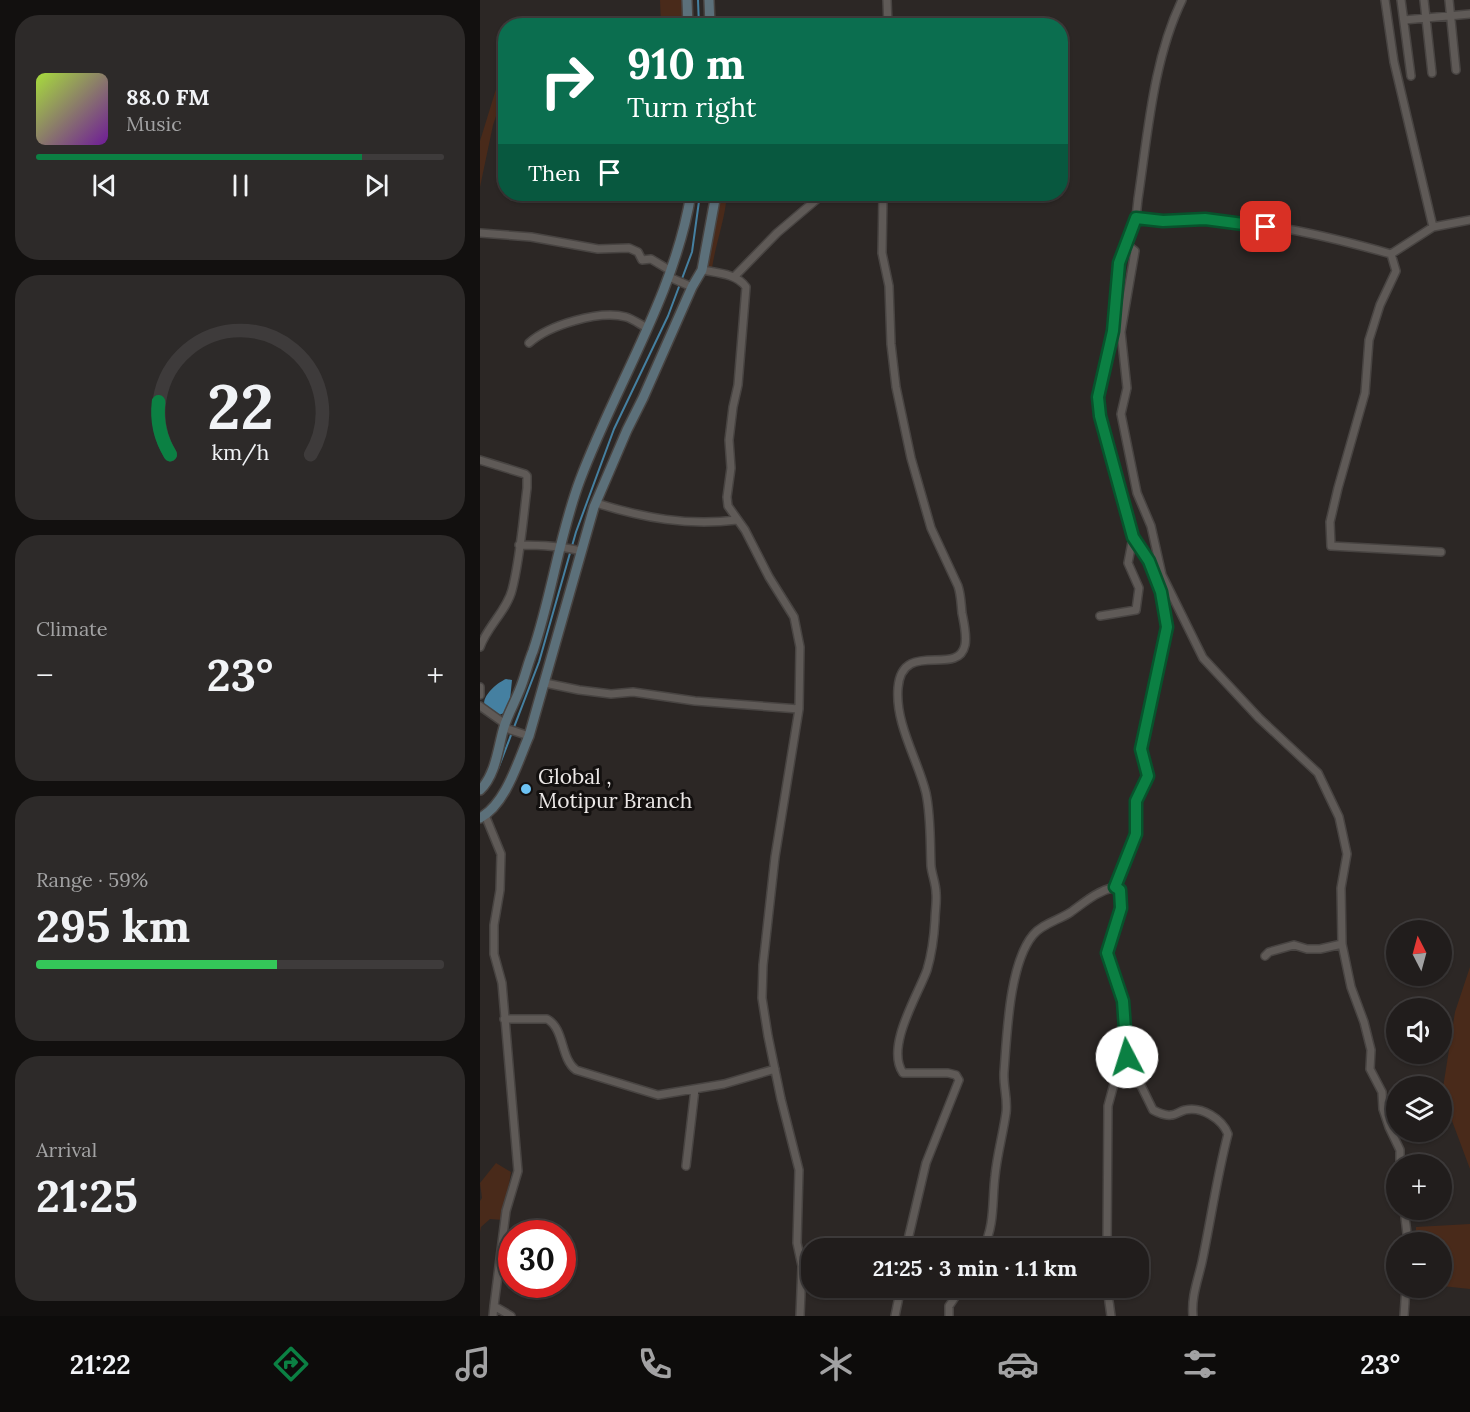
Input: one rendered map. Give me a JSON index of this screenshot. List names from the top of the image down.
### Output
{
  "places": ["Global , Motipur Branch"],
  "north": "top",
  "page": {
    "turn": ["910 m", "Turn right"],
    "song": ["88.0 FM", "Music"],
    "then": "Then",
    "tile": [
      "Climate",
      ["Range · 59%", "295 km"],
      ["Arrival", "21:25"]
    ],
    "heat": ["−", "23°", "+"],
    "map_buttons": ["+", "−"],
    "limit": "30",
    "trip": "21:25 · 3 min · 1.1 km",
    "tabs": ["21:22", "23°"],
    "gauge": ["22", "km/h"]
  }
}
